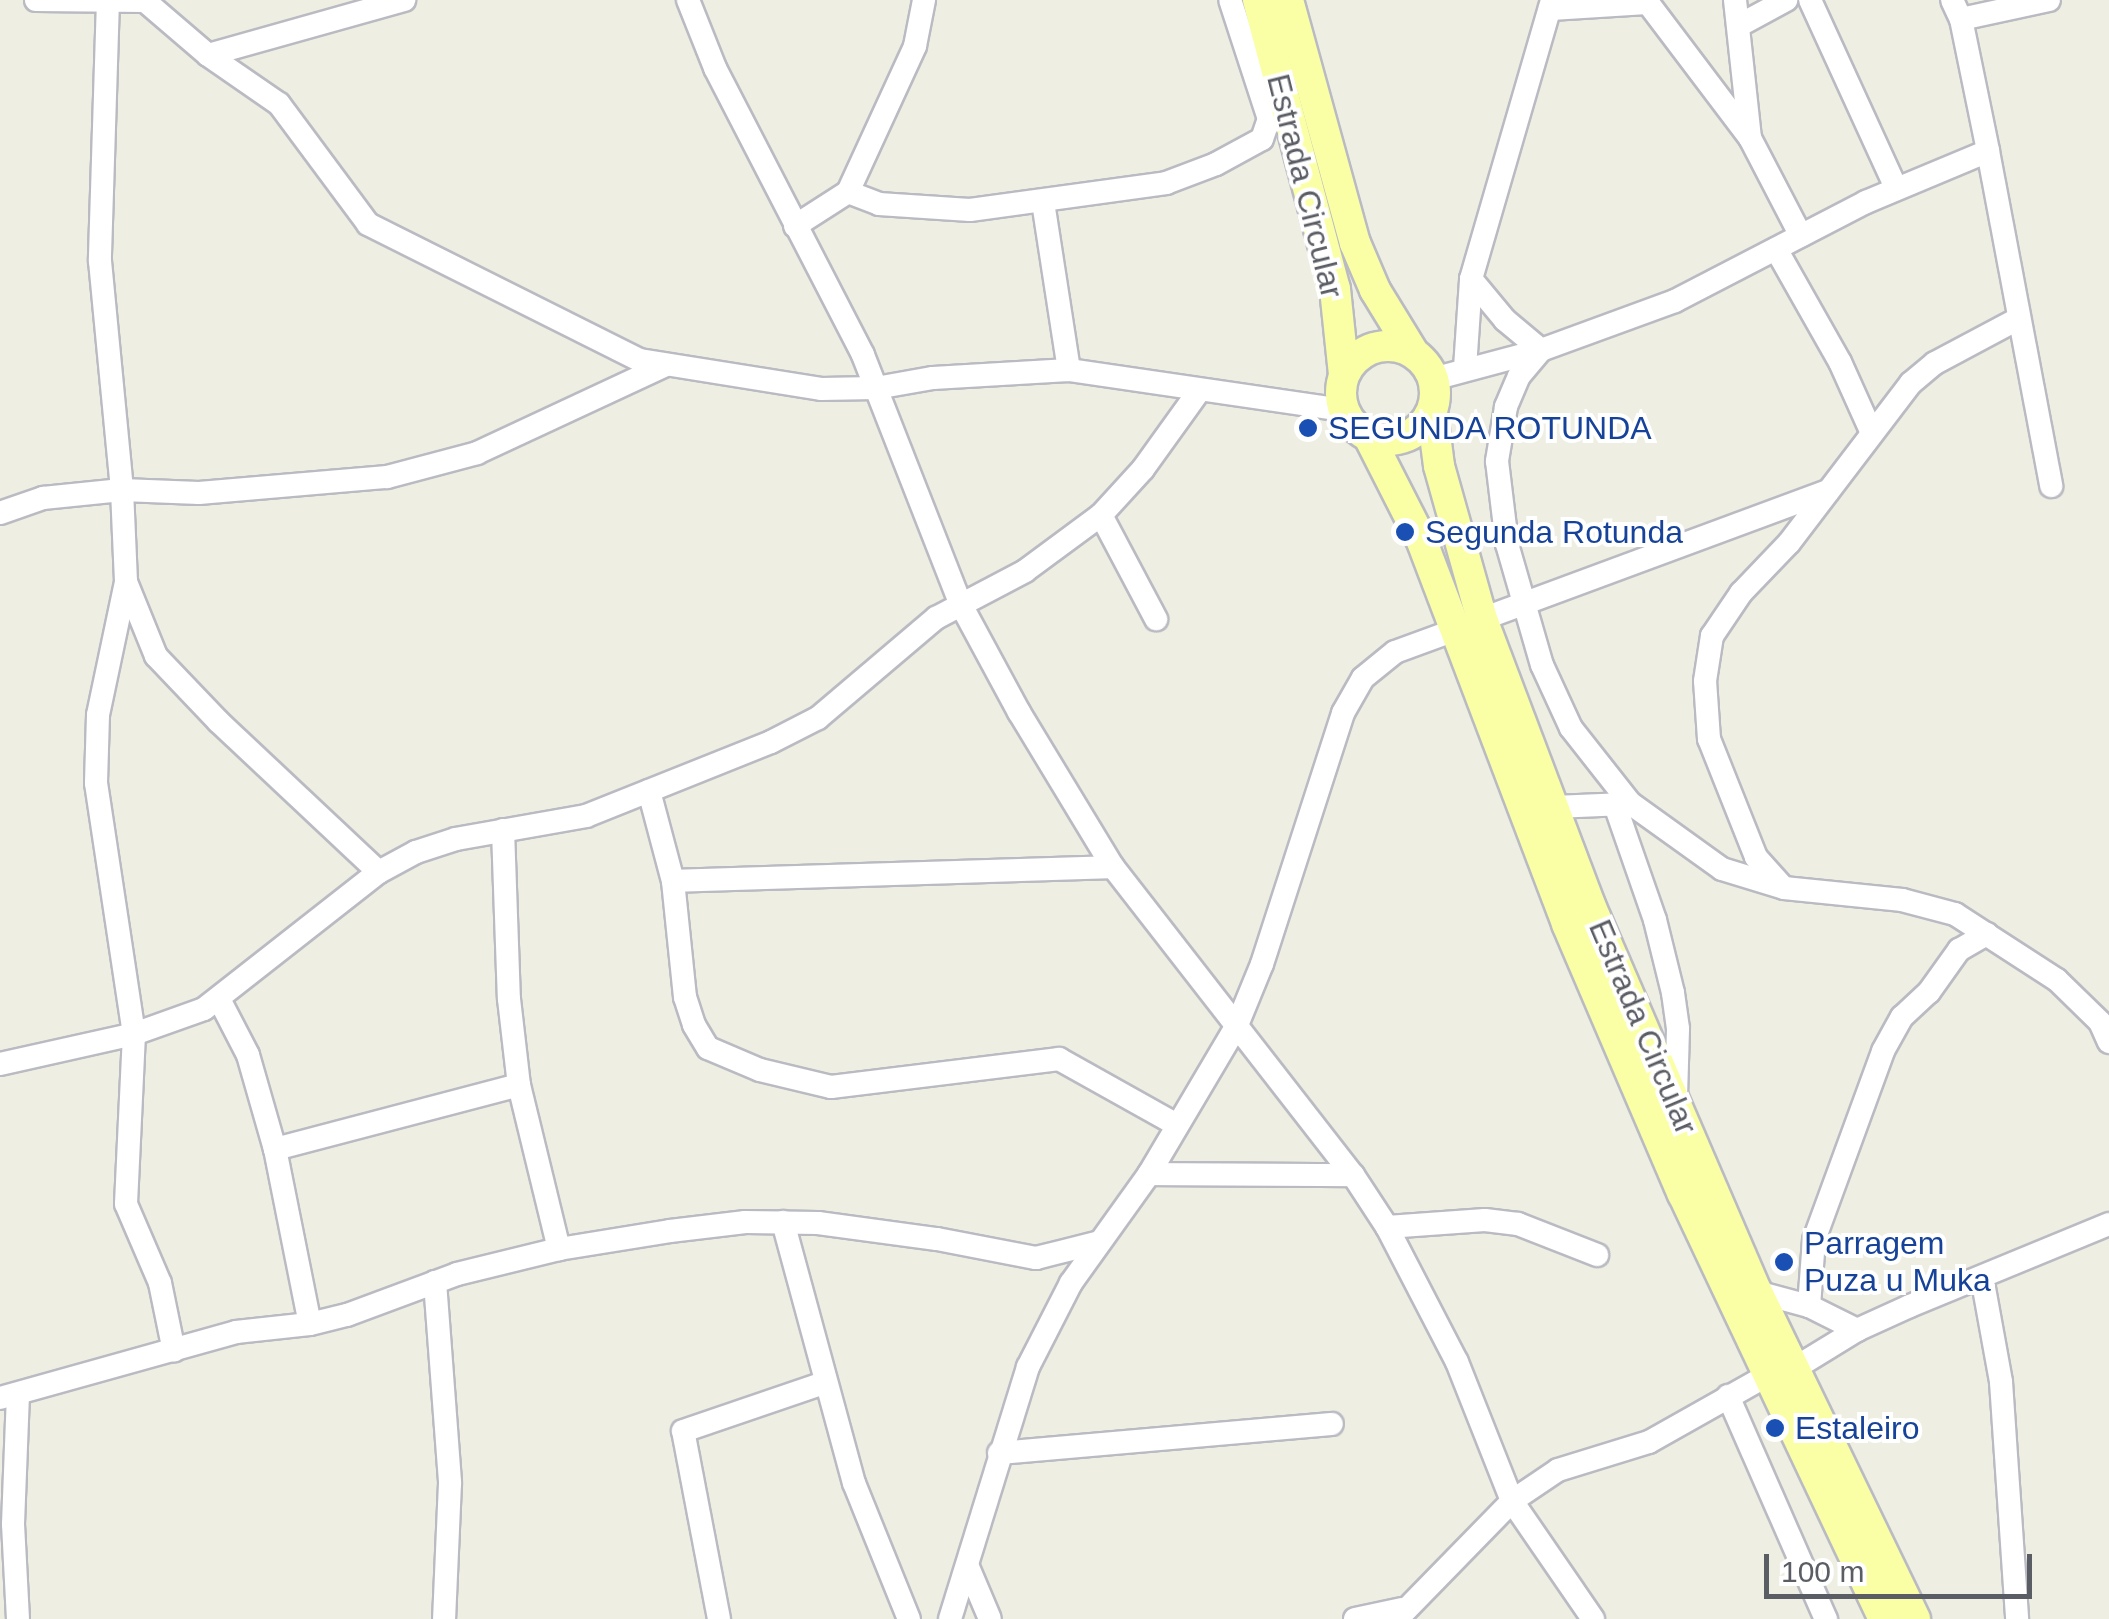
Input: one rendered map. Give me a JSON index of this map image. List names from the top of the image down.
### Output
{
  "streets": {
    "main road": ["Estrada Circular"]
  },
  "places": [
    "SEGUNDA ROTUNDA",
    "Segunda Rotunda",
    "Parragem Puza u Muka",
    "Estaleiro"
  ],
  "scale_bar": "100 m"
}
